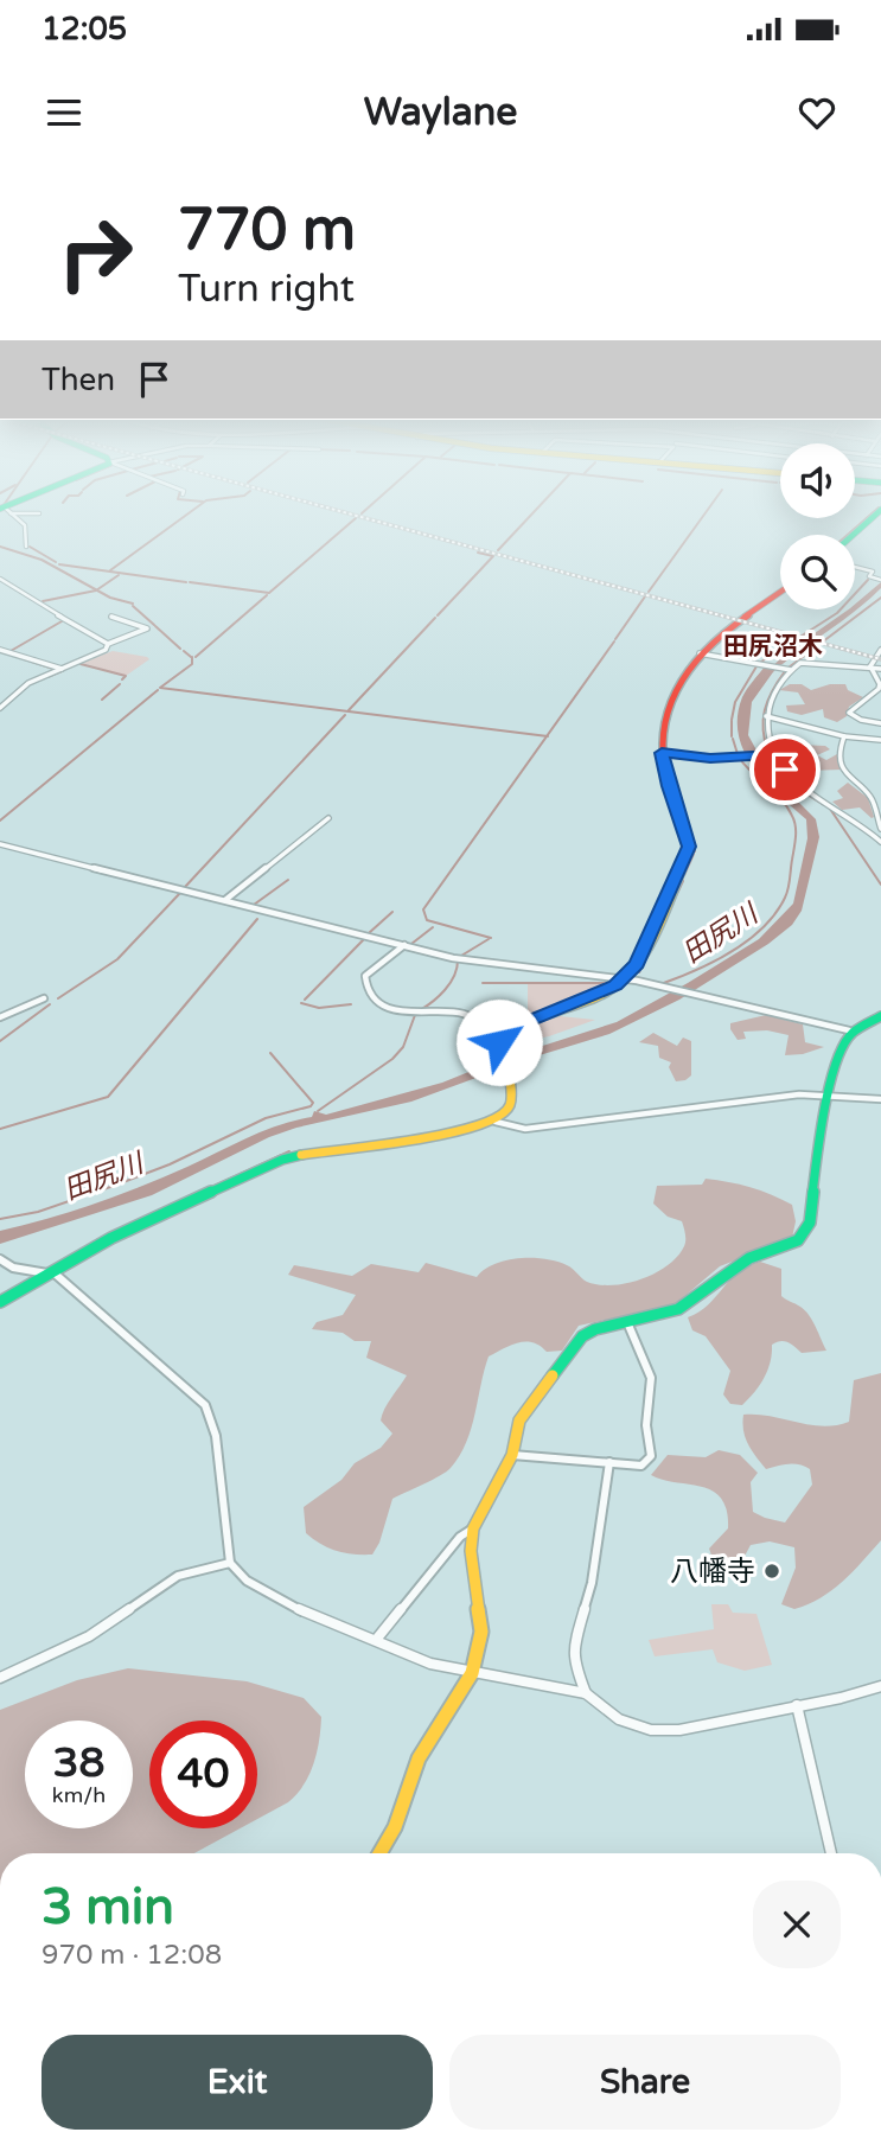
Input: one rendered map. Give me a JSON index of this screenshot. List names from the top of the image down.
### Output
{
  "districts": ["田尻沼木"],
  "water": ["田尻川"],
  "places": ["八幡寺"],
  "page": {
    "status": "12:05",
    "header": "Waylane",
    "turn": ["770 m", "Turn right"],
    "then": "Then",
    "speed": "38 km/h",
    "limit": "40",
    "heading": ["3 min", "970 m · 12:08"],
    "buttons": ["Exit", "Share"]
  }
}
